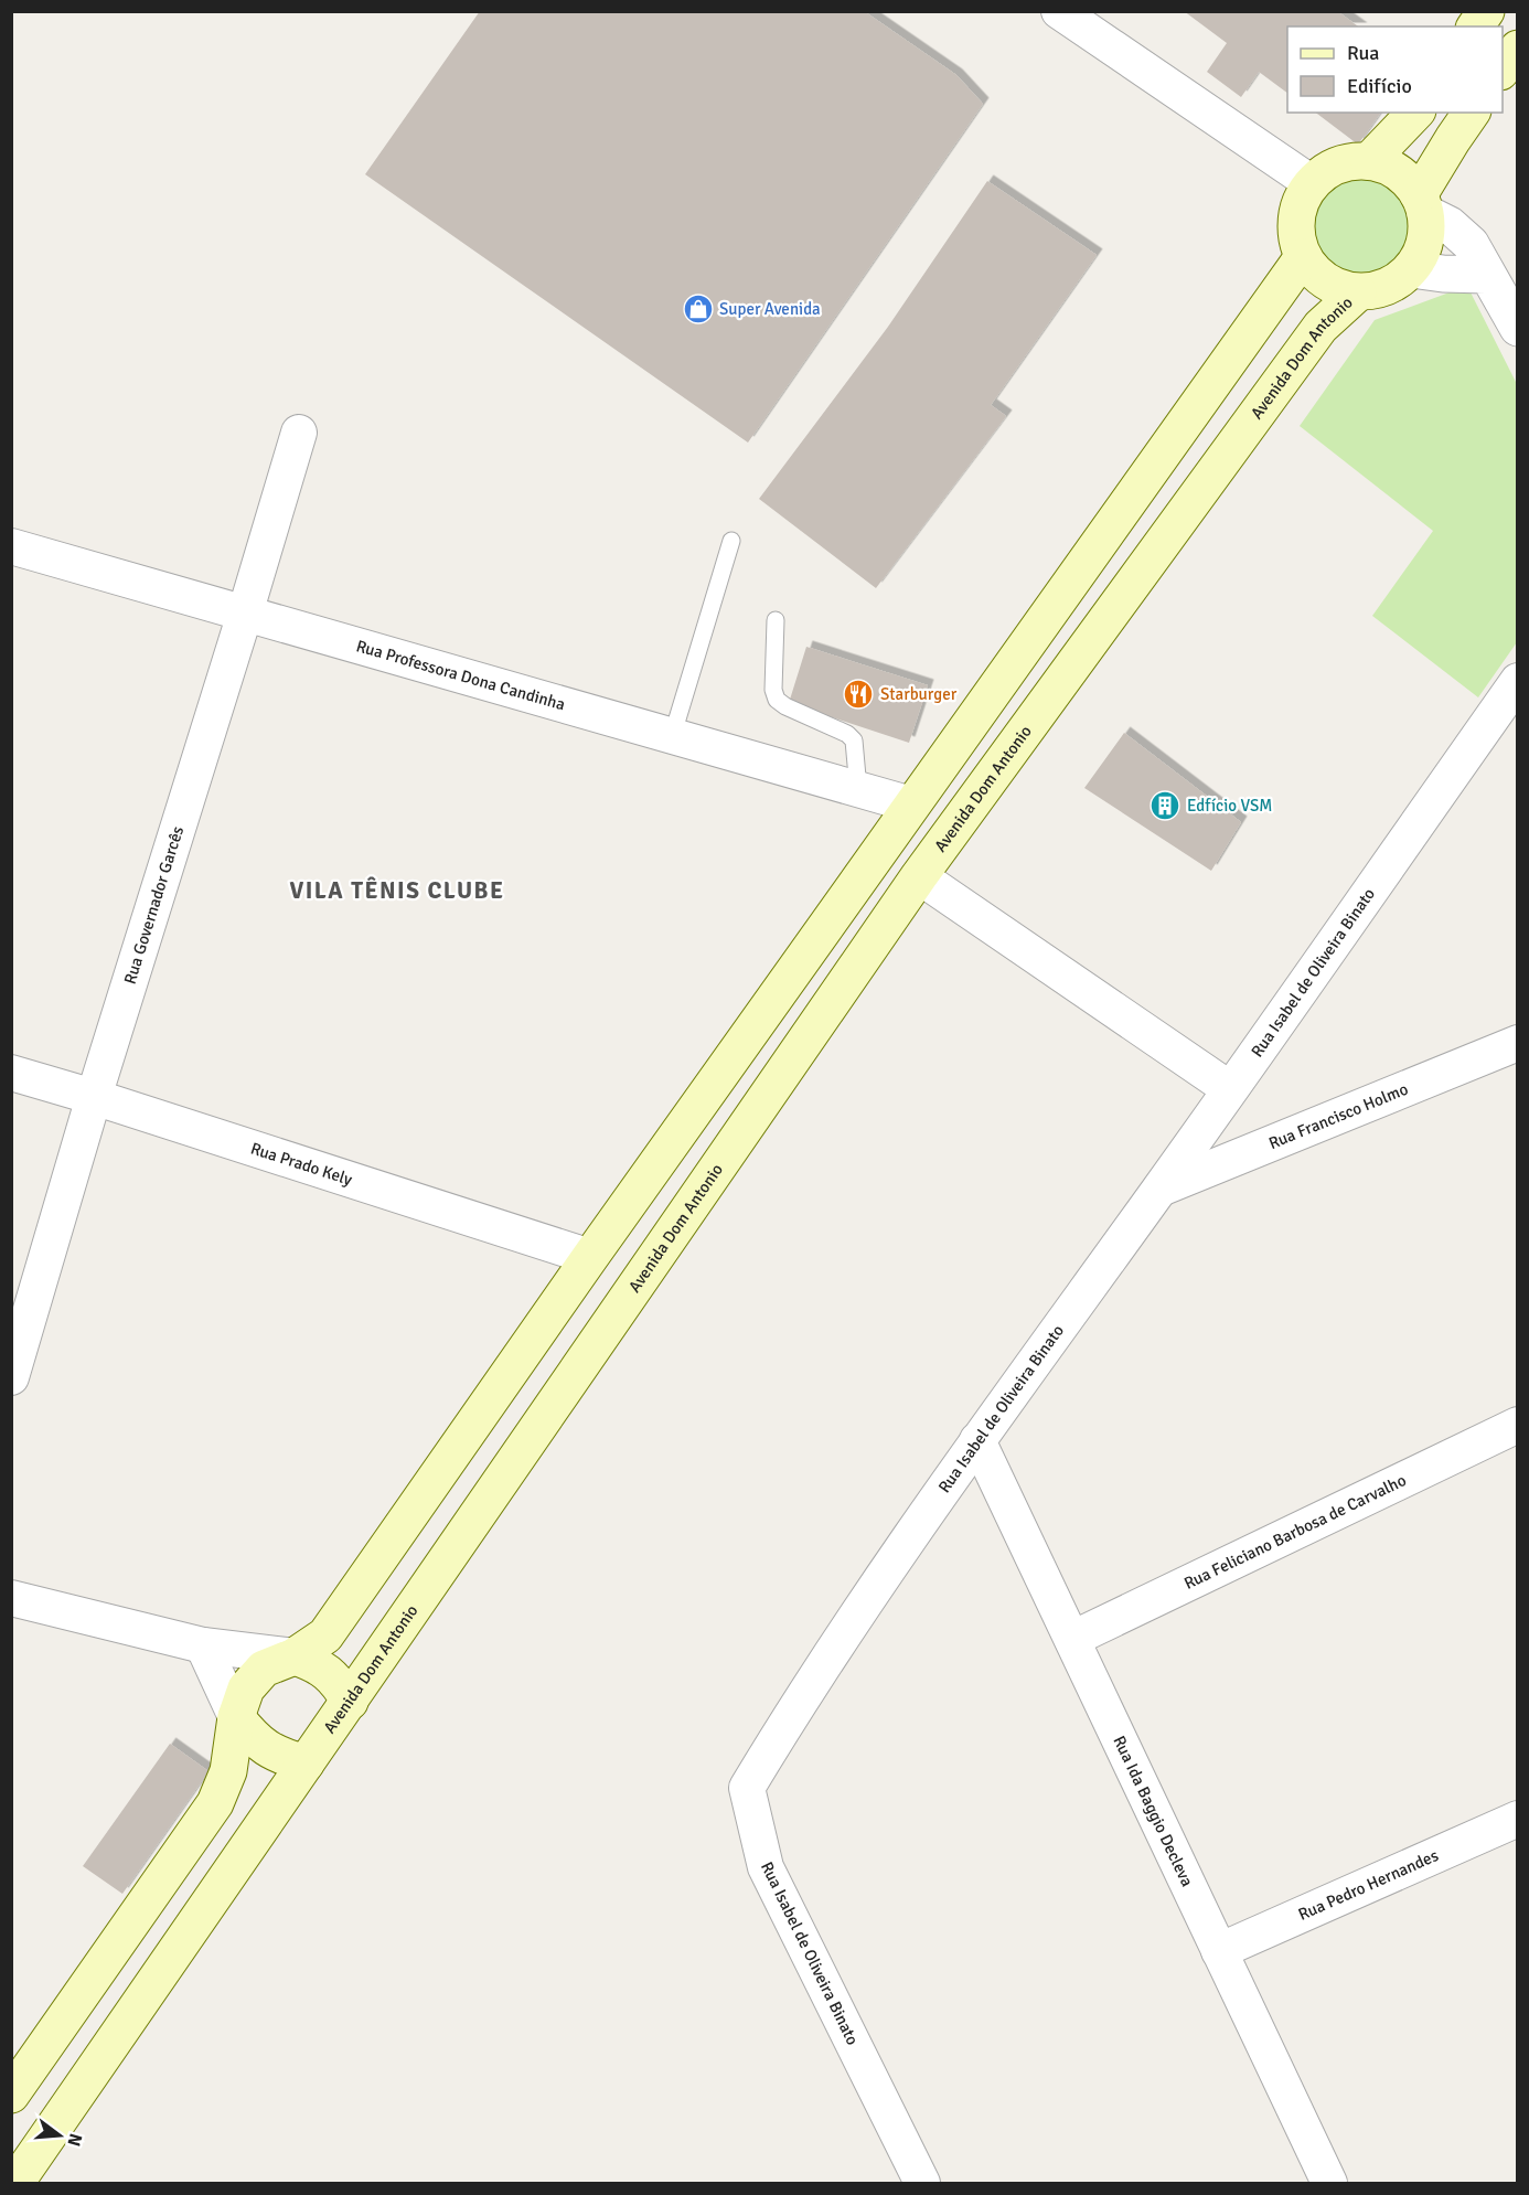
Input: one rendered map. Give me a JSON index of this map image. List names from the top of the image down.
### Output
{
  "streets": {
    "main road": ["Avenida Dom Antonio"],
    "street": [
      "Rua Professora Dona Candinha",
      "Rua Governador Garcês",
      "Rua Isabel de Oliveira Binato",
      "Rua Francisco Holmo",
      "Rua Prado Kely",
      "Rua Feliciano Barbosa de Carvalho",
      "Rua Ida Baggio Decleva",
      "Rua Pedro Hernandes"
    ]
  },
  "crossings": [
    ["Rua Professora Dona Candinha", "Rua Governador Garcês"],
    ["Rua Governador Garcês", "Rua Prado Kely"],
    ["Rua Isabel de Oliveira Binato", "Rua Francisco Holmo"],
    ["Rua Isabel de Oliveira Binato", "Rua Ida Baggio Decleva"],
    ["Rua Feliciano Barbosa de Carvalho", "Rua Ida Baggio Decleva"],
    ["Rua Ida Baggio Decleva", "Rua Pedro Hernandes"]
  ],
  "districts": ["VILA TÊNIS CLUBE"],
  "places": {
    "shop": ["Super Avenida"],
    "restaurant": ["Starburger"],
    "building": ["Edfício VSM"]
  },
  "legend": ["Rua", "Edifício"],
  "north": "right"
}
